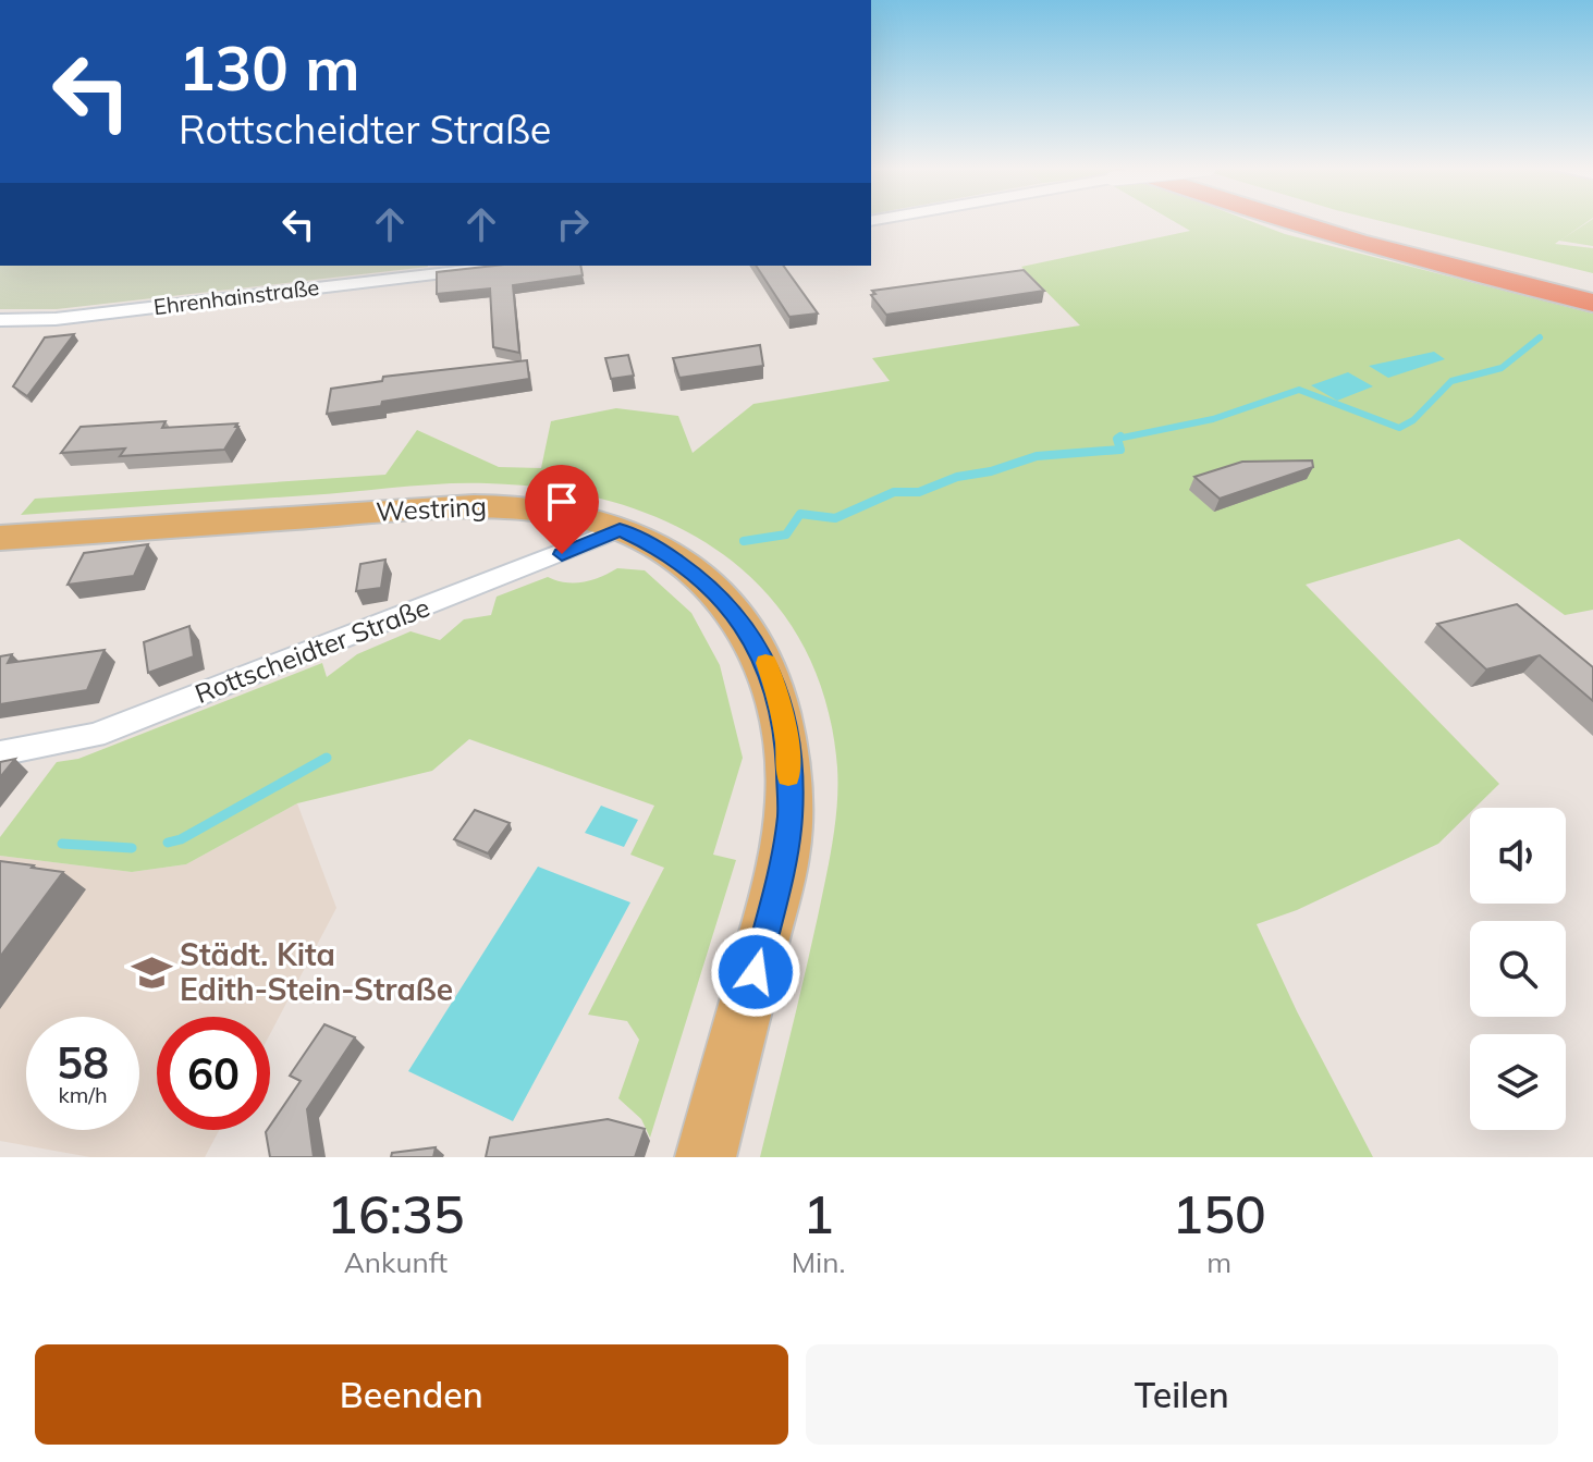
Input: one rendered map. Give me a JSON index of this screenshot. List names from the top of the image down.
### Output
{
  "streets": {
    "main road": ["Westring"],
    "street": ["Ehrenhainstraße", "Rottscheidter Straße"]
  },
  "crossings": [
    ["Westring", "Rottscheidter Straße"]
  ],
  "places": {
    "school or university": ["Städt. Kita Edith-Stein-Straße"]
  },
  "page": {
    "turn": ["130 m", "Rottscheidter Straße"],
    "speed": "58 km/h",
    "limit": "60",
    "eta": [
      "16:35",
      "Ankunft",
      "1",
      "Min.",
      "150",
      "m"
    ],
    "buttons": ["Beenden", "Teilen"]
  }
}
